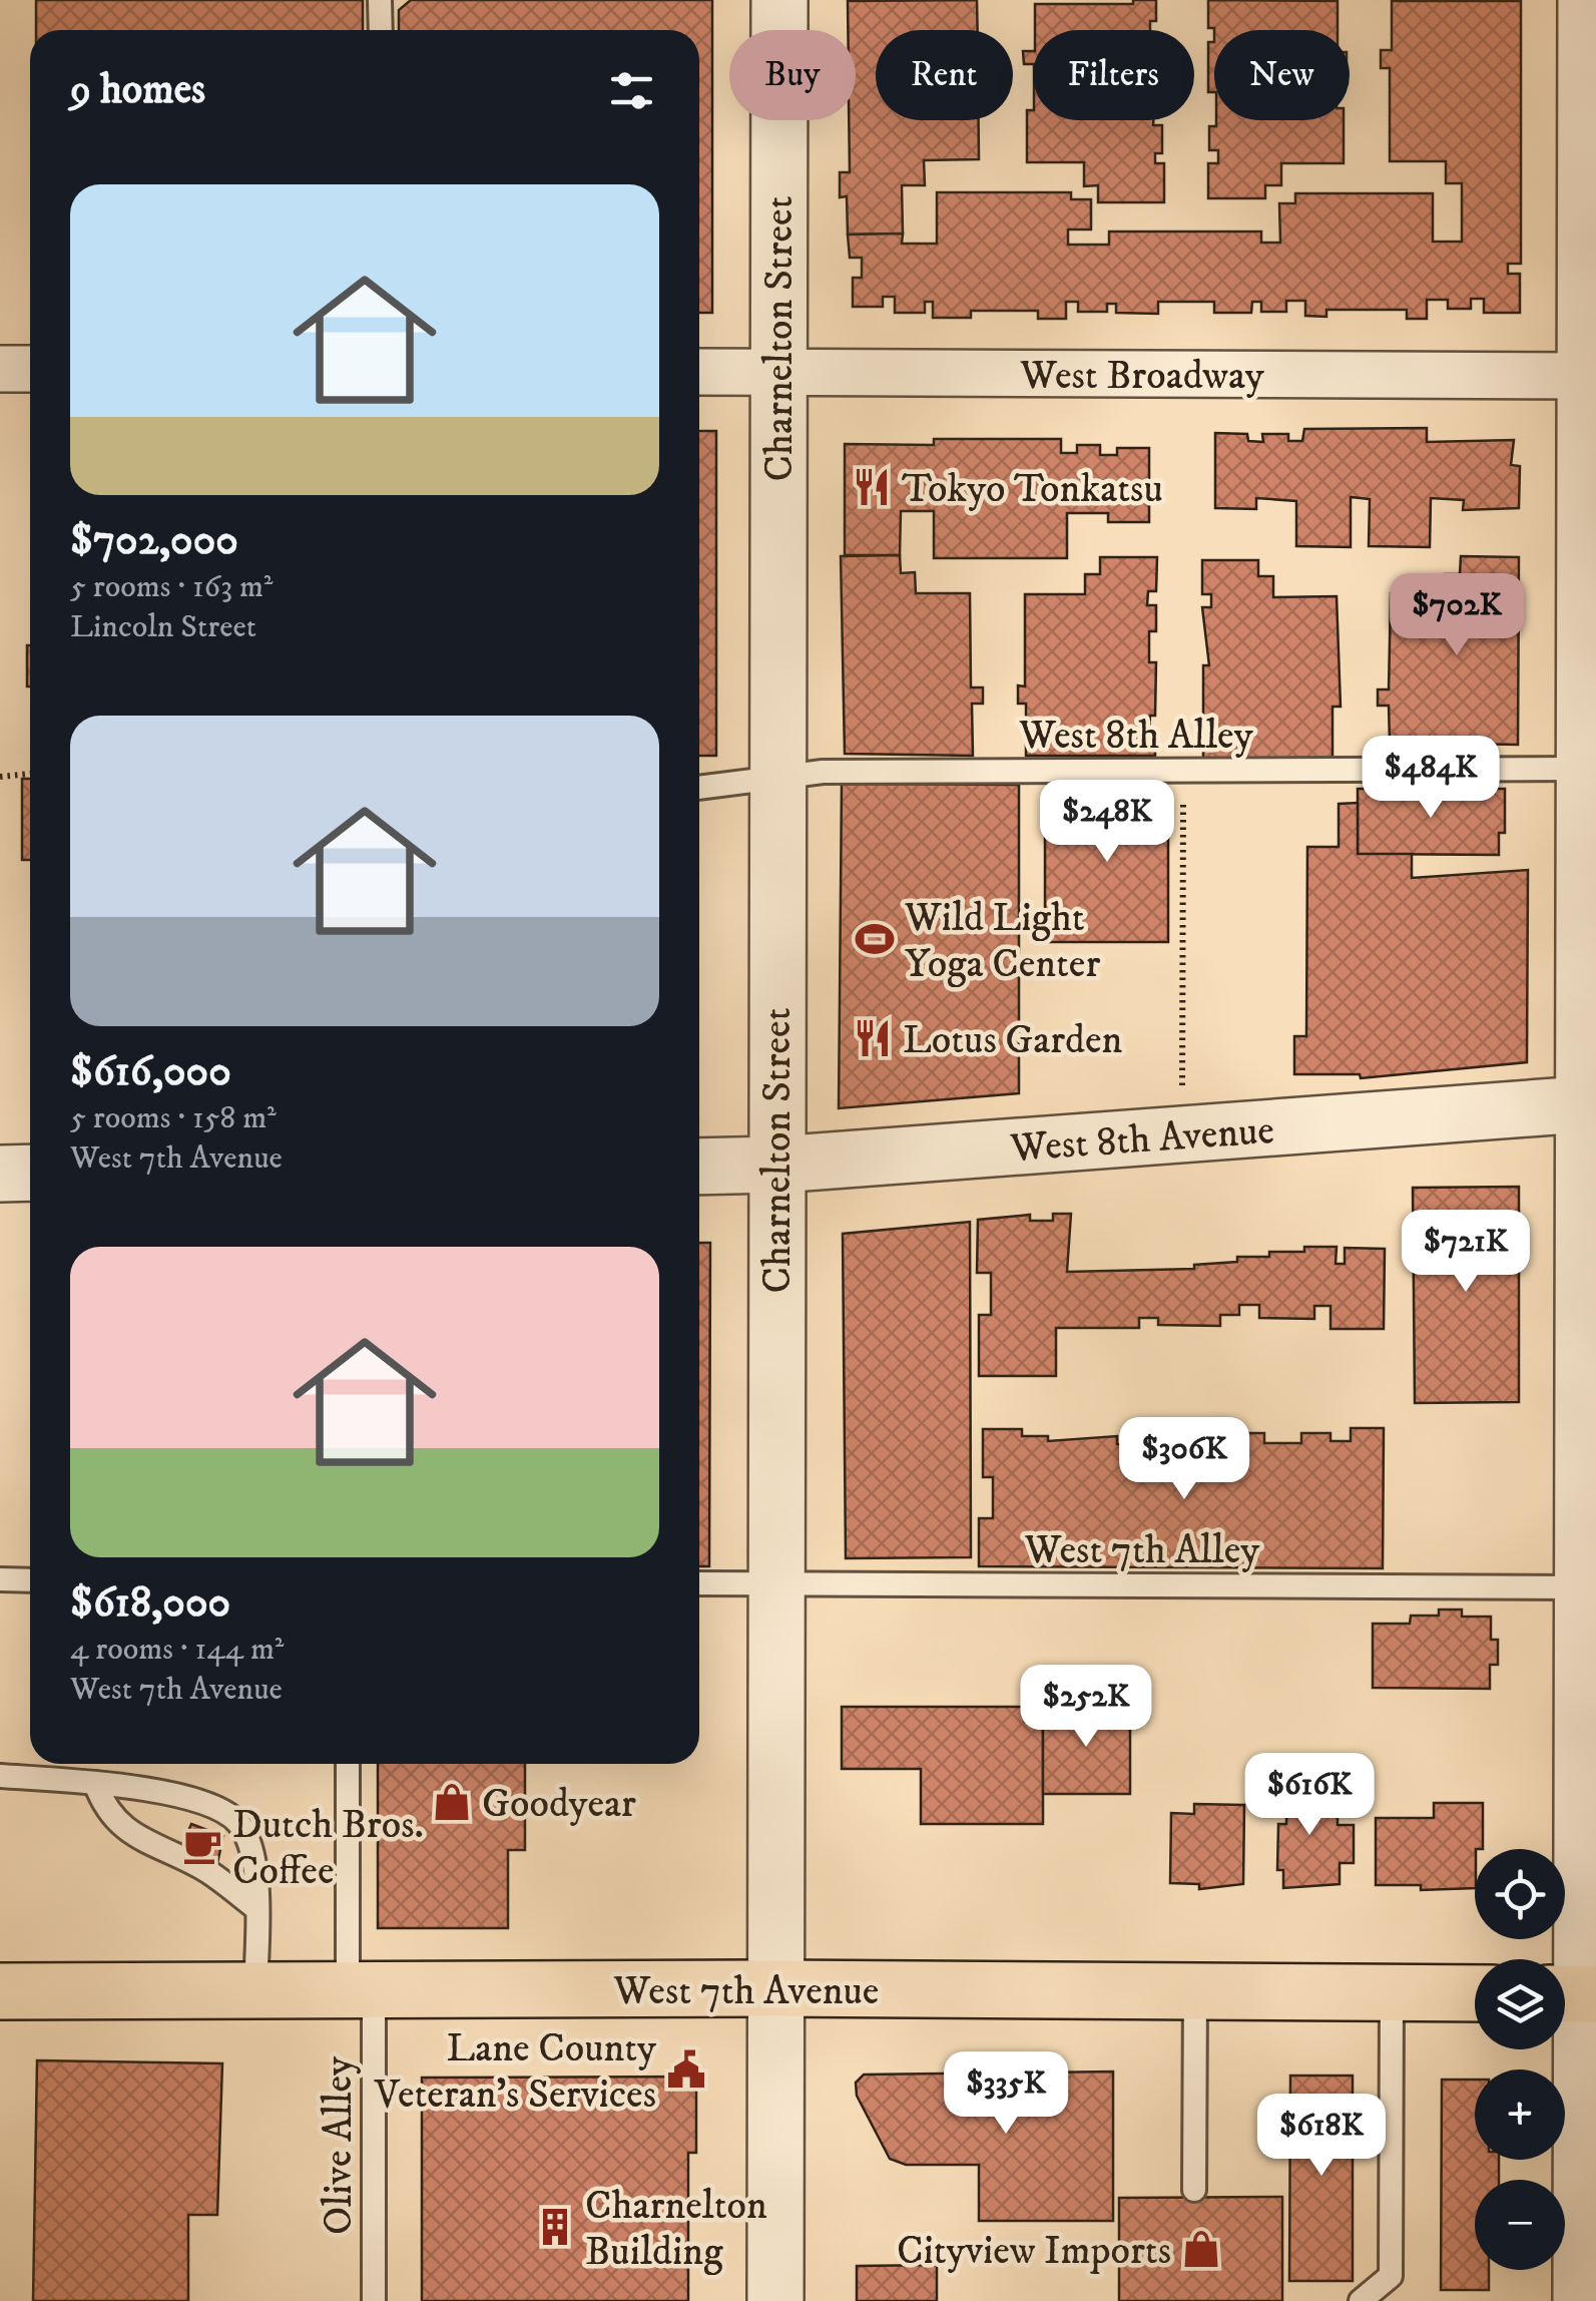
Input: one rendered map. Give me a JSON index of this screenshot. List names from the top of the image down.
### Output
{
  "streets": {
    "main road": ["West 7th Avenue"],
    "street": ["Charnelton Street", "West Broadway", "West 8th Avenue"],
    "lane": ["West 8th Alley", "West 7th Alley", "Olive Alley"]
  },
  "crossings": [
    ["Charnelton Street", "West Broadway"],
    ["Charnelton Street", "West 8th Alley"],
    ["Charnelton Street", "West 8th Avenue"],
    ["Charnelton Street", "West 7th Alley"],
    ["Charnelton Street", "West 7th Avenue"],
    ["West 7th Avenue", "Olive Alley"]
  ],
  "places": {
    "restaurant": ["Tokyo Tonkatsu", "Lotus Garden"],
    "sports": ["Wild Light Yoga Center"],
    "shop": ["Goodyear", "Cityview Imports"],
    "cafe": ["Dutch Bros. Coffee"],
    "public building": ["Lane County Veteran’s Services"],
    "building": ["Charnelton Building"]
  },
  "page": {
    "chip": [
      "Buy",
      "Rent",
      "Filters",
      "New"
    ],
    "heading": "9 homes",
    "list": [
      {
        "name": "$702,000",
        "note": "5 rooms · 163 m² · Lincoln Street"
      },
      {
        "name": "$616,000",
        "note": "5 rooms · 158 m² · West 7th Avenue"
      },
      {
        "name": "$618,000",
        "note": "4 rooms · 144 m² · West 7th Avenue"
      }
    ],
    "price": [
      "$702K",
      "$484K",
      "$248K",
      "$721K",
      "$306K",
      "$252K",
      "$616K",
      "$335K",
      "$618K"
    ],
    "map_buttons": ["+", "−"]
  }
}
